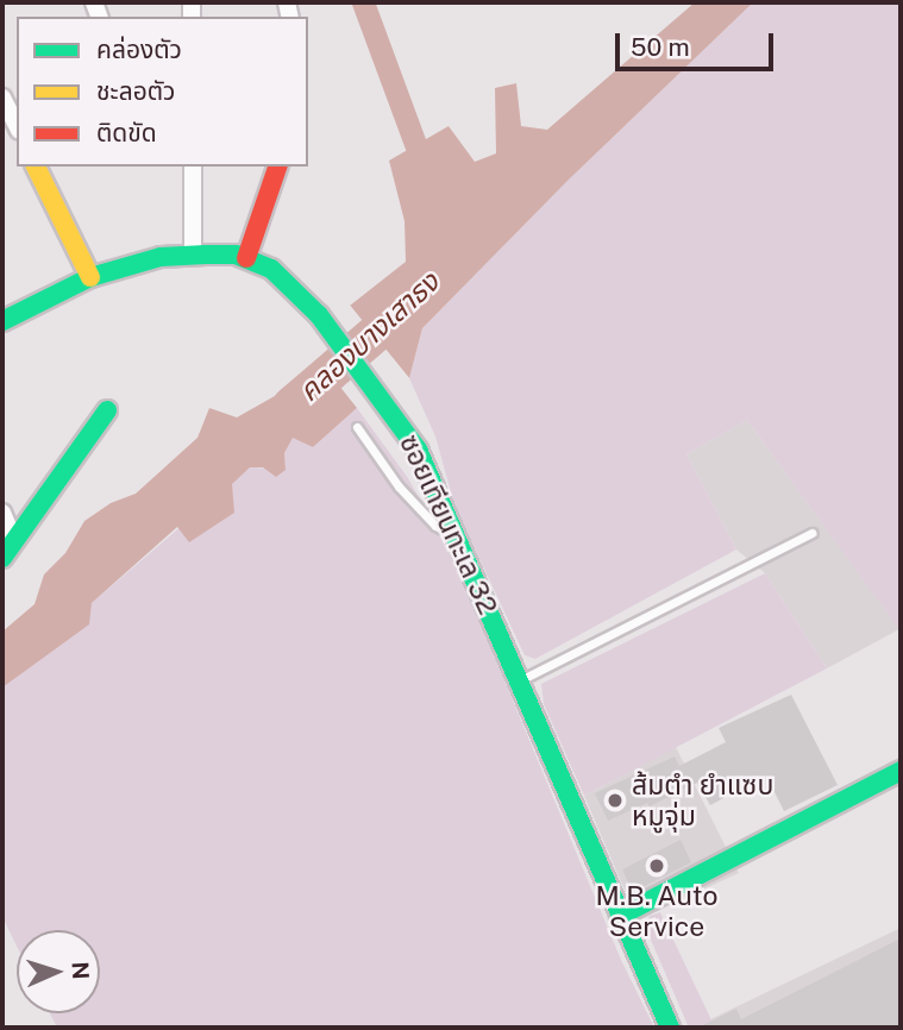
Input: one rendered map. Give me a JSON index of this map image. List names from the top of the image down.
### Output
{
  "streets": {
    "street": ["ซอยเทียนทะเล 32"]
  },
  "water": ["คลองบางเสาธง"],
  "places": ["ส้มตำ ยำแซบ หมูจุ่ม", "M.B. Auto Service"],
  "legend": ["คล่องตัว", "ชะลอตัว", "ติดขัด"],
  "scale_bar": "50 m",
  "north": "right"
}
